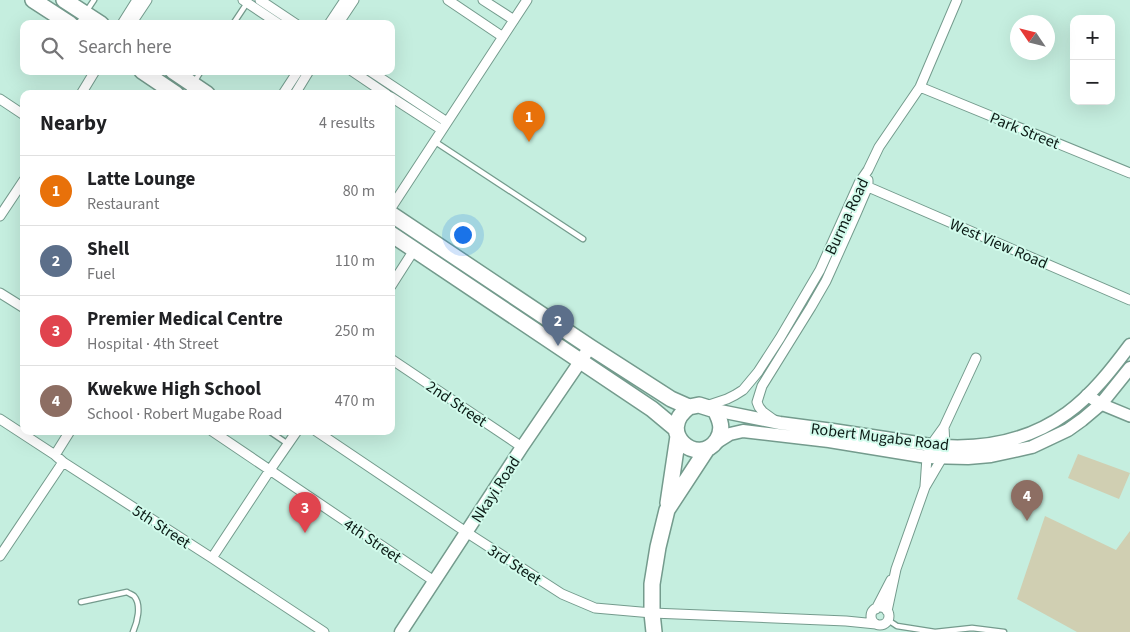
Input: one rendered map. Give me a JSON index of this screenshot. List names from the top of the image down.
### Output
{
  "streets": {
    "main road": ["Robert Mugabe Road", "Nkayi Road"],
    "street": [
      "Park Street",
      "Burma Road",
      "West View Road",
      "2nd Street",
      "5th Street",
      "4th Street",
      "3rd Steet"
    ]
  },
  "crossings": [
    ["Park Street", "Burma Road"],
    ["Burma Road", "West View Road"],
    ["Burma Road", "Robert Mugabe Road"],
    ["2nd Street", "Nkayi Road"],
    ["Nkayi Road", "4th Street"],
    ["Nkayi Road", "3rd Steet"]
  ],
  "north": "top left",
  "page": {
    "map_buttons": ["+", "−"],
    "search": "Search here",
    "heading": ["Nearby", "4 results"],
    "pins": [
      "1",
      "2",
      "4",
      "3"
    ],
    "list": [
      {
        "mark": "1",
        "name": "Latte Lounge",
        "note": "Restaurant",
        "value": "80 m"
      },
      {
        "mark": "2",
        "name": "Shell",
        "note": "Fuel",
        "value": "110 m"
      },
      {
        "mark": "3",
        "name": "Premier Medical Centre",
        "note": "Hospital · 4th Street",
        "value": "250 m"
      },
      {
        "mark": "4",
        "name": "Kwekwe High School",
        "note": "School · Robert Mugabe Road",
        "value": "470 m"
      }
    ]
  }
}
